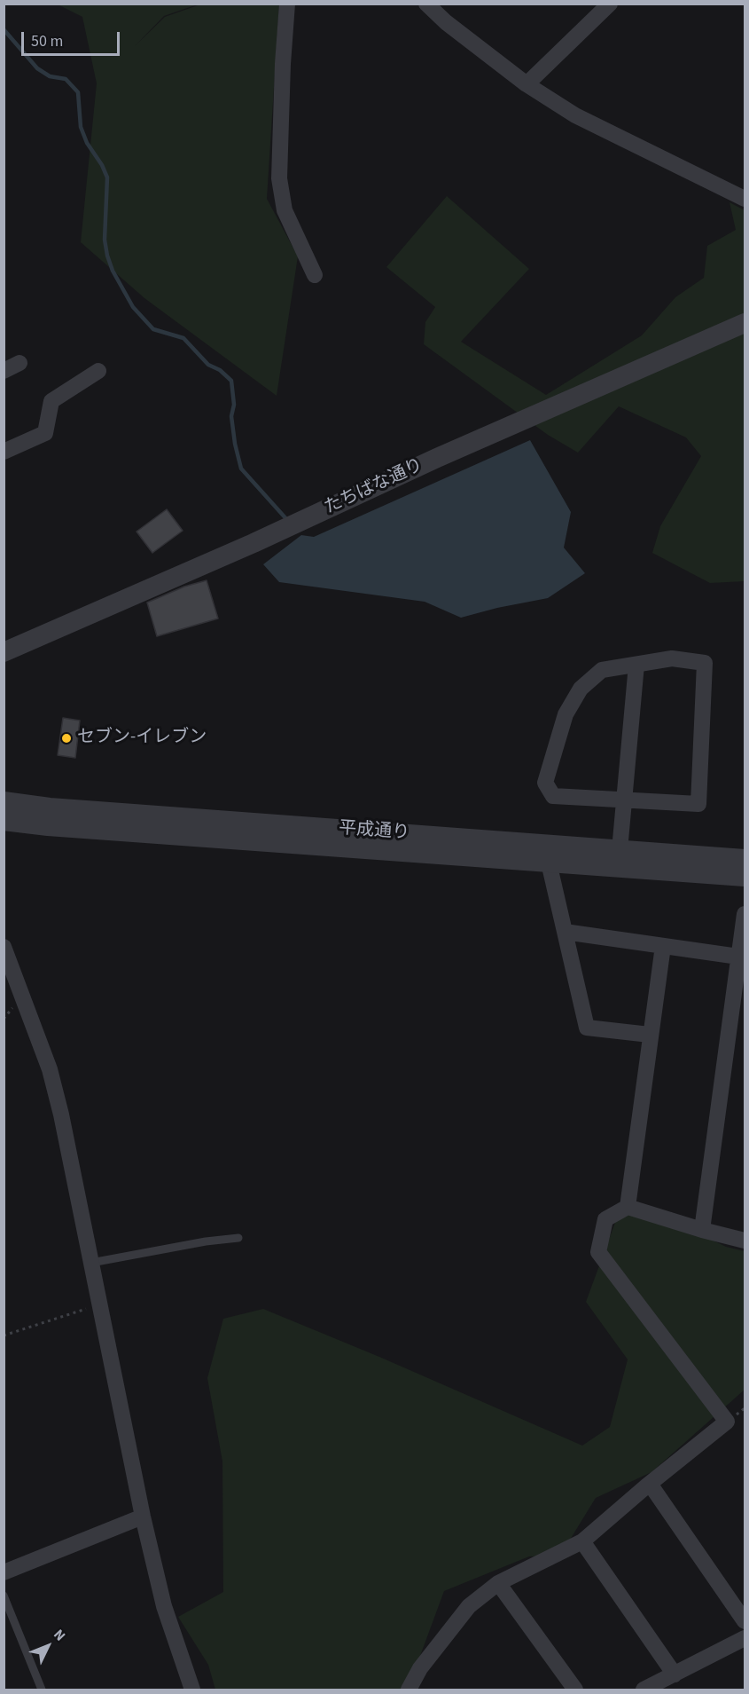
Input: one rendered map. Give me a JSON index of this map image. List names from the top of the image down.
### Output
{
  "streets": {
    "street": ["たちばな通り", "平成通り"]
  },
  "places": ["セブン-イレブン"],
  "scale_bar": "50 m",
  "north": "top right"
}
